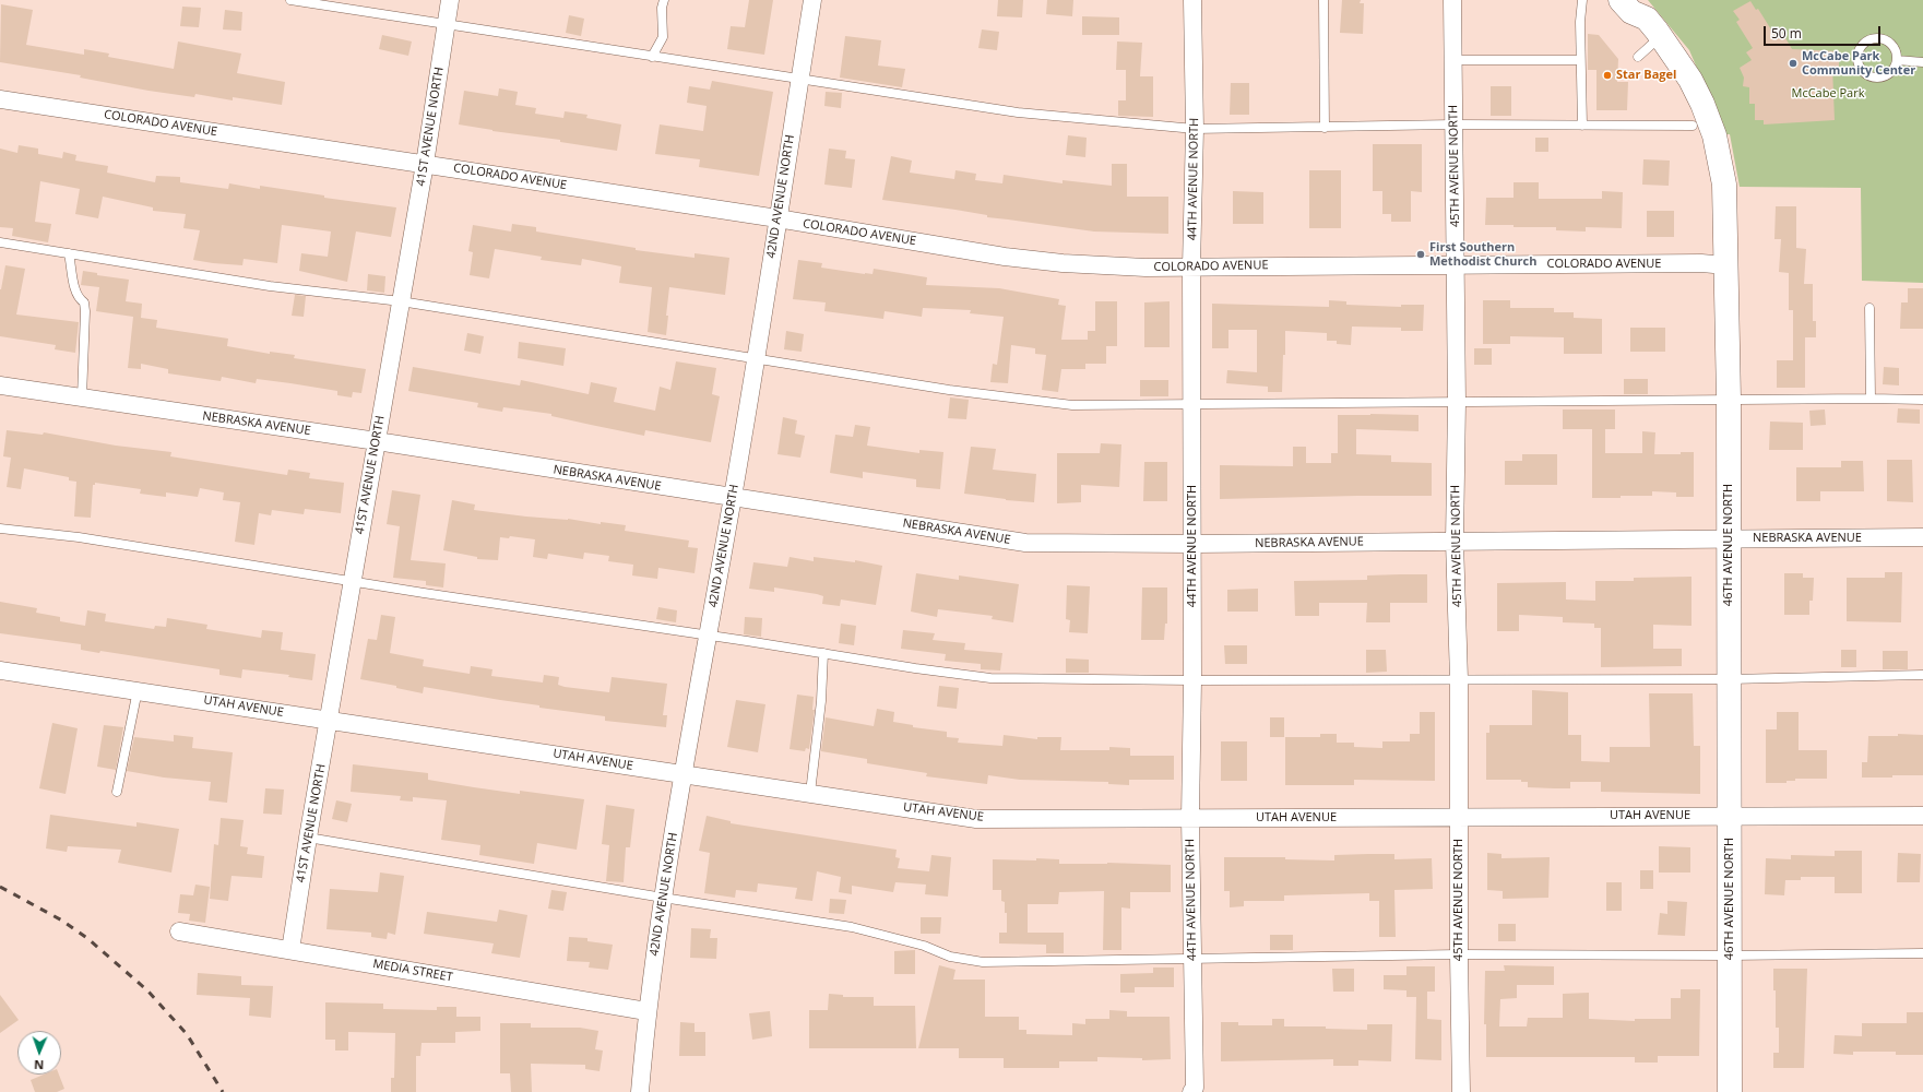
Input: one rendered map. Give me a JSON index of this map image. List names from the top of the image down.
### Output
{
  "streets": {
    "main road": ["46TH AVENUE NORTH"],
    "street": [
      "COLORADO AVENUE",
      "41ST AVENUE NORTH",
      "45TH AVENUE NORTH",
      "44TH AVENUE NORTH",
      "42ND AVENUE NORTH",
      "NEBRASKA AVENUE",
      "UTAH AVENUE",
      "MEDIA STREET"
    ]
  },
  "crossings": [
    ["COLORADO AVENUE", "41ST AVENUE NORTH"],
    ["COLORADO AVENUE", "45TH AVENUE NORTH"],
    ["COLORADO AVENUE", "44TH AVENUE NORTH"],
    ["COLORADO AVENUE", "42ND AVENUE NORTH"],
    ["COLORADO AVENUE", "46TH AVENUE NORTH"],
    ["41ST AVENUE NORTH", "NEBRASKA AVENUE"],
    ["41ST AVENUE NORTH", "UTAH AVENUE"],
    ["41ST AVENUE NORTH", "MEDIA STREET"],
    ["45TH AVENUE NORTH", "NEBRASKA AVENUE"],
    ["45TH AVENUE NORTH", "UTAH AVENUE"],
    ["44TH AVENUE NORTH", "NEBRASKA AVENUE"],
    ["44TH AVENUE NORTH", "UTAH AVENUE"],
    ["42ND AVENUE NORTH", "NEBRASKA AVENUE"],
    ["42ND AVENUE NORTH", "UTAH AVENUE"],
    ["42ND AVENUE NORTH", "MEDIA STREET"],
    ["NEBRASKA AVENUE", "46TH AVENUE NORTH"],
    ["46TH AVENUE NORTH", "UTAH AVENUE"]
  ],
  "parks": ["McCabe Park"],
  "places": ["McCabe Park Community Center", "Star Bagel", "First Southern Methodist Church"],
  "scale_bar": "50 m",
  "north": "bottom"
}
